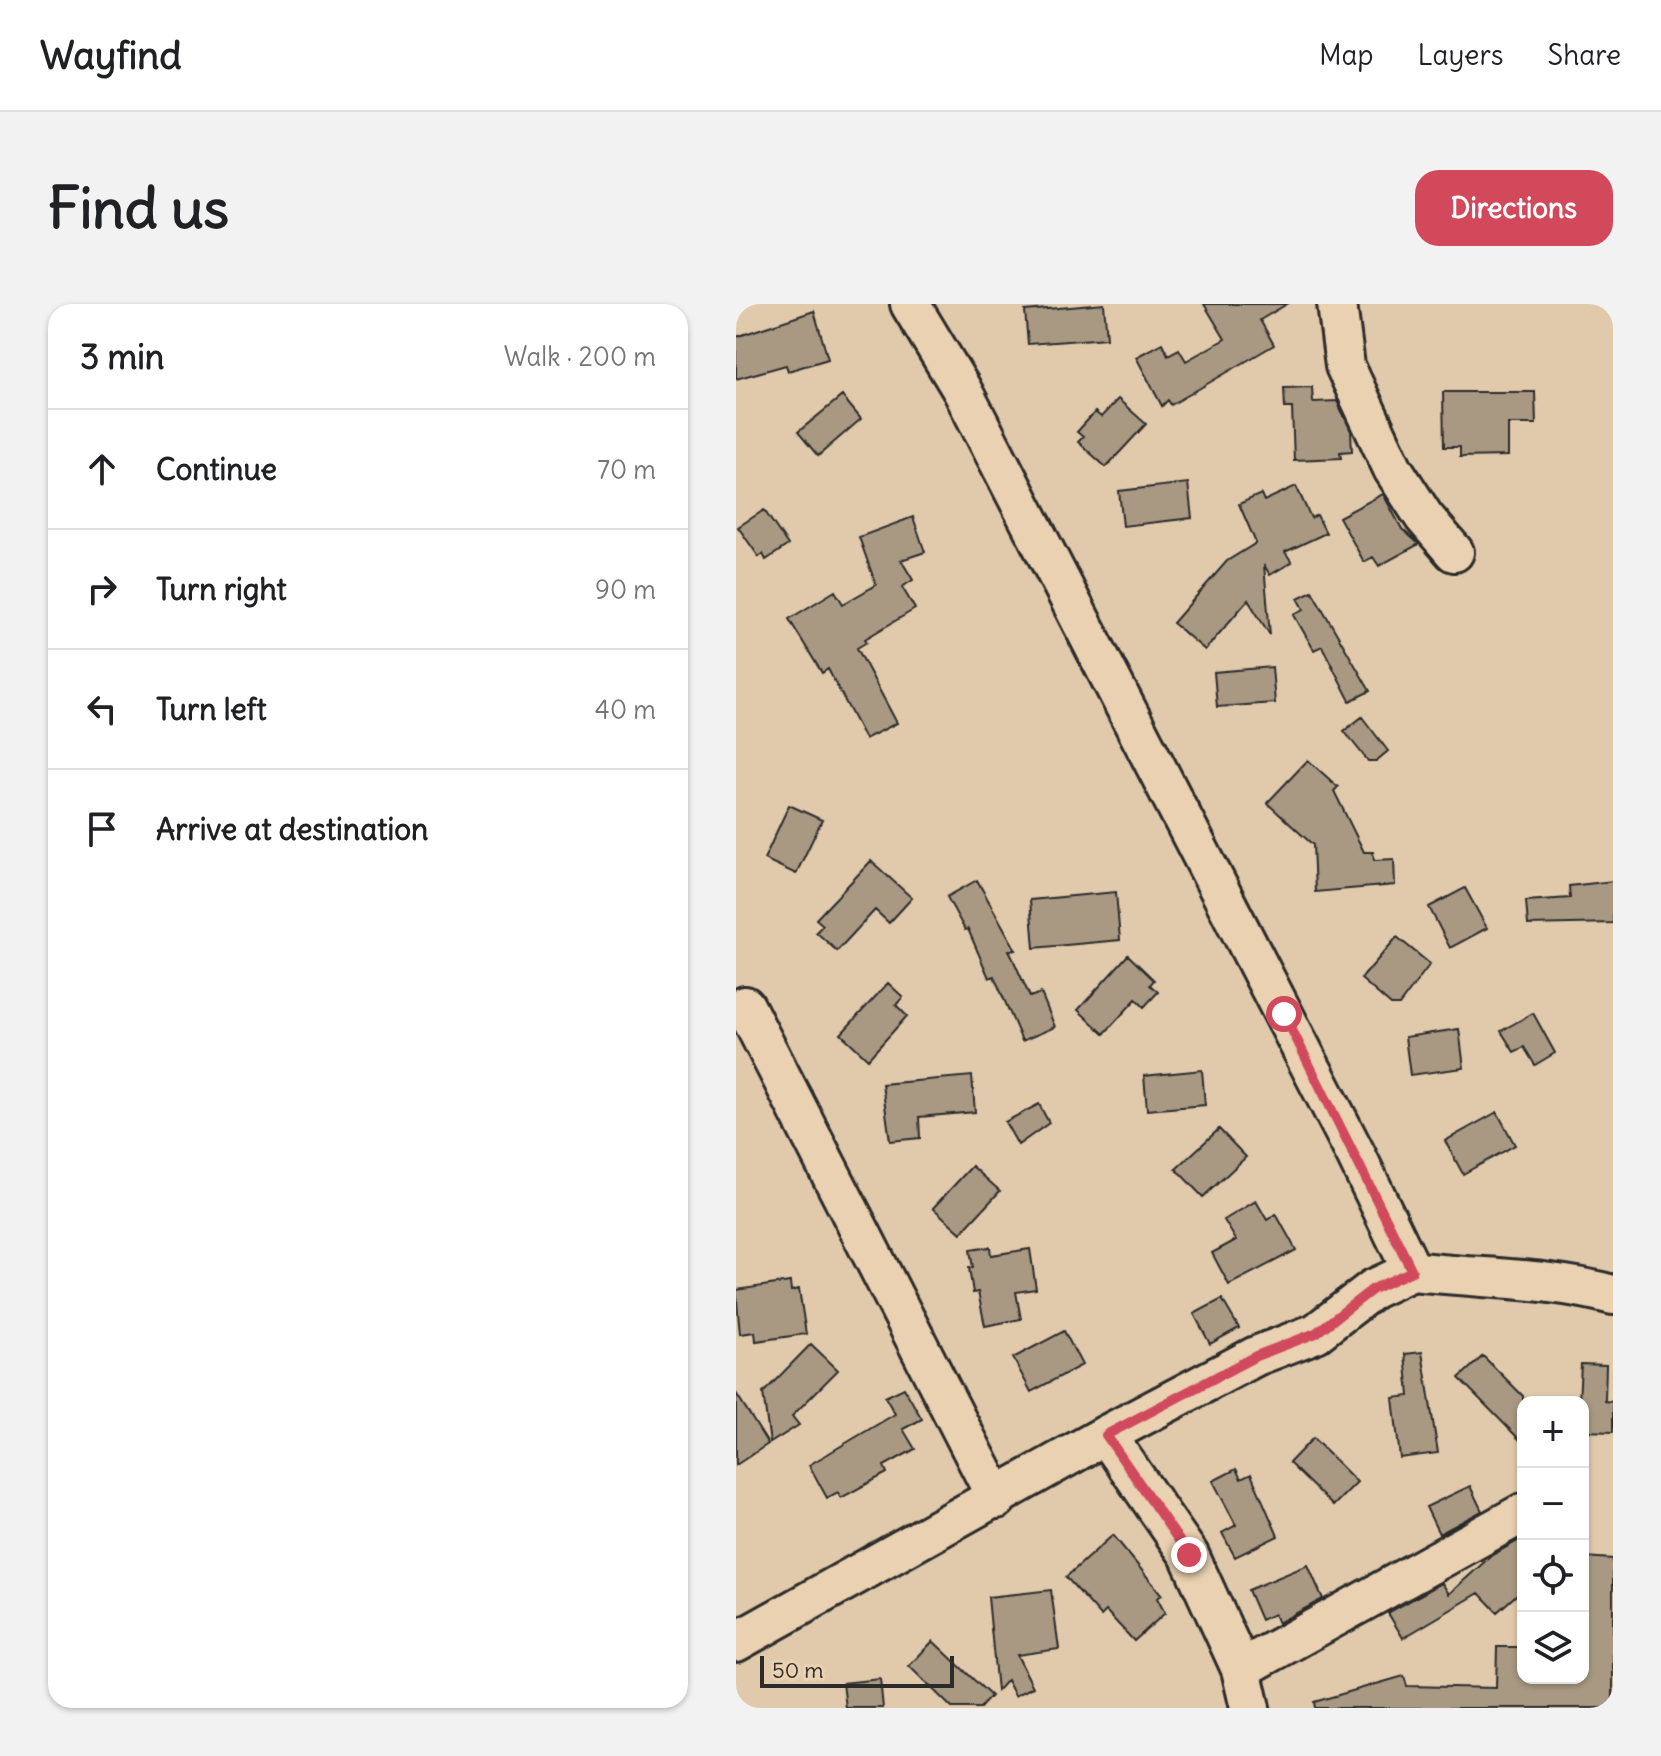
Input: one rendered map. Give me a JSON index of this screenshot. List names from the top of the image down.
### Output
{
  "scale_bar": "50 m",
  "page": {
    "header": "Wayfind",
    "nav": ["Map", "Layers", "Share"],
    "buttons": "Directions",
    "title": "Find us",
    "heading": ["3 min", "Walk · 200 m"],
    "list": [
      ["Continue", "70 m"],
      ["Turn right", "90 m"],
      ["Turn left", "40 m"],
      "Arrive at destination"
    ],
    "map_buttons": ["+", "−"],
    "scale": "50 m"
  }
}
